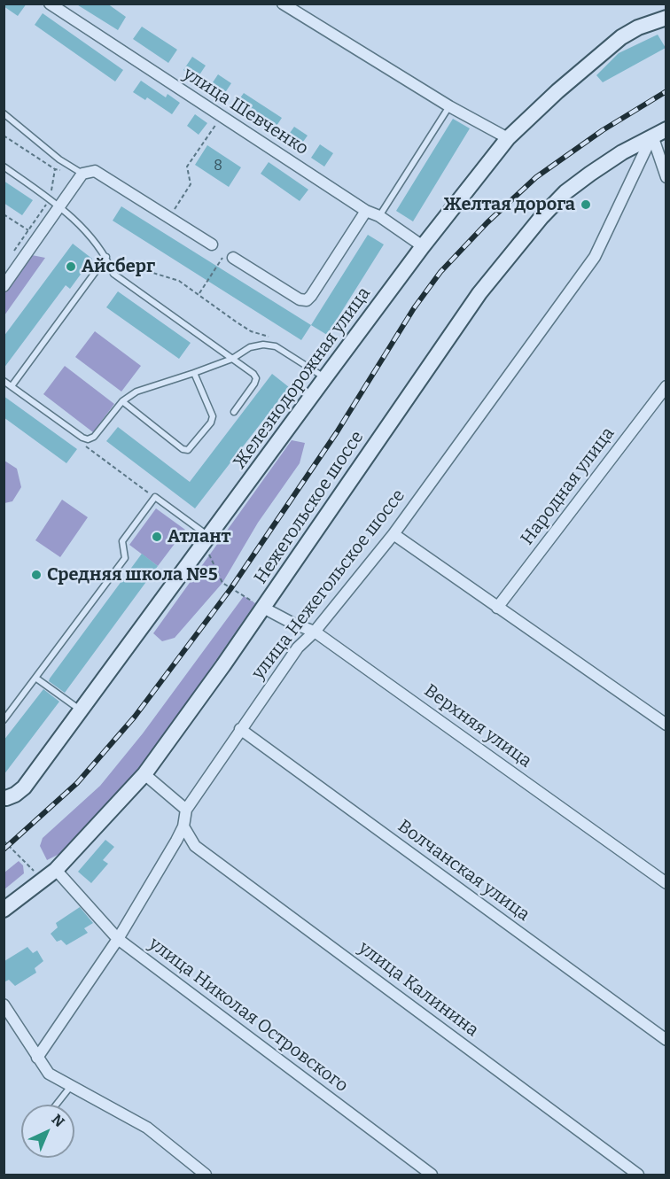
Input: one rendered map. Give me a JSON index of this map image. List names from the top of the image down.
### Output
{
  "streets": {
    "street": [
      "улица Шевченко",
      "Железнодорожная улица",
      "Народная улица",
      "Нежегольское шоссе",
      "улица Нежегольское шоссе",
      "Верхняя улица",
      "Волчанская улица",
      "улица Калинина",
      "улица Николая Островского"
    ]
  },
  "crossings": [
    ["улица Шевченко", "Железнодорожная улица"],
    ["Нежегольское шоссе", "улица Нежегольское шоссе"],
    ["Нежегольское шоссе", "Верхняя улица"],
    ["Нежегольское шоссе", "улица Николая Островского"],
    ["улица Нежегольское шоссе", "Верхняя улица"],
    ["улица Нежегольское шоссе", "Волчанская улица"],
    ["улица Нежегольское шоссе", "улица Калинина"],
    ["улица Нежегольское шоссе", "улица Николая Островского"]
  ],
  "places": [
    "Желтая дорога",
    "Айсберг",
    "Атлант",
    "Средняя школа №5"
  ],
  "house_numbers": ["8"],
  "north": "top right"
}
